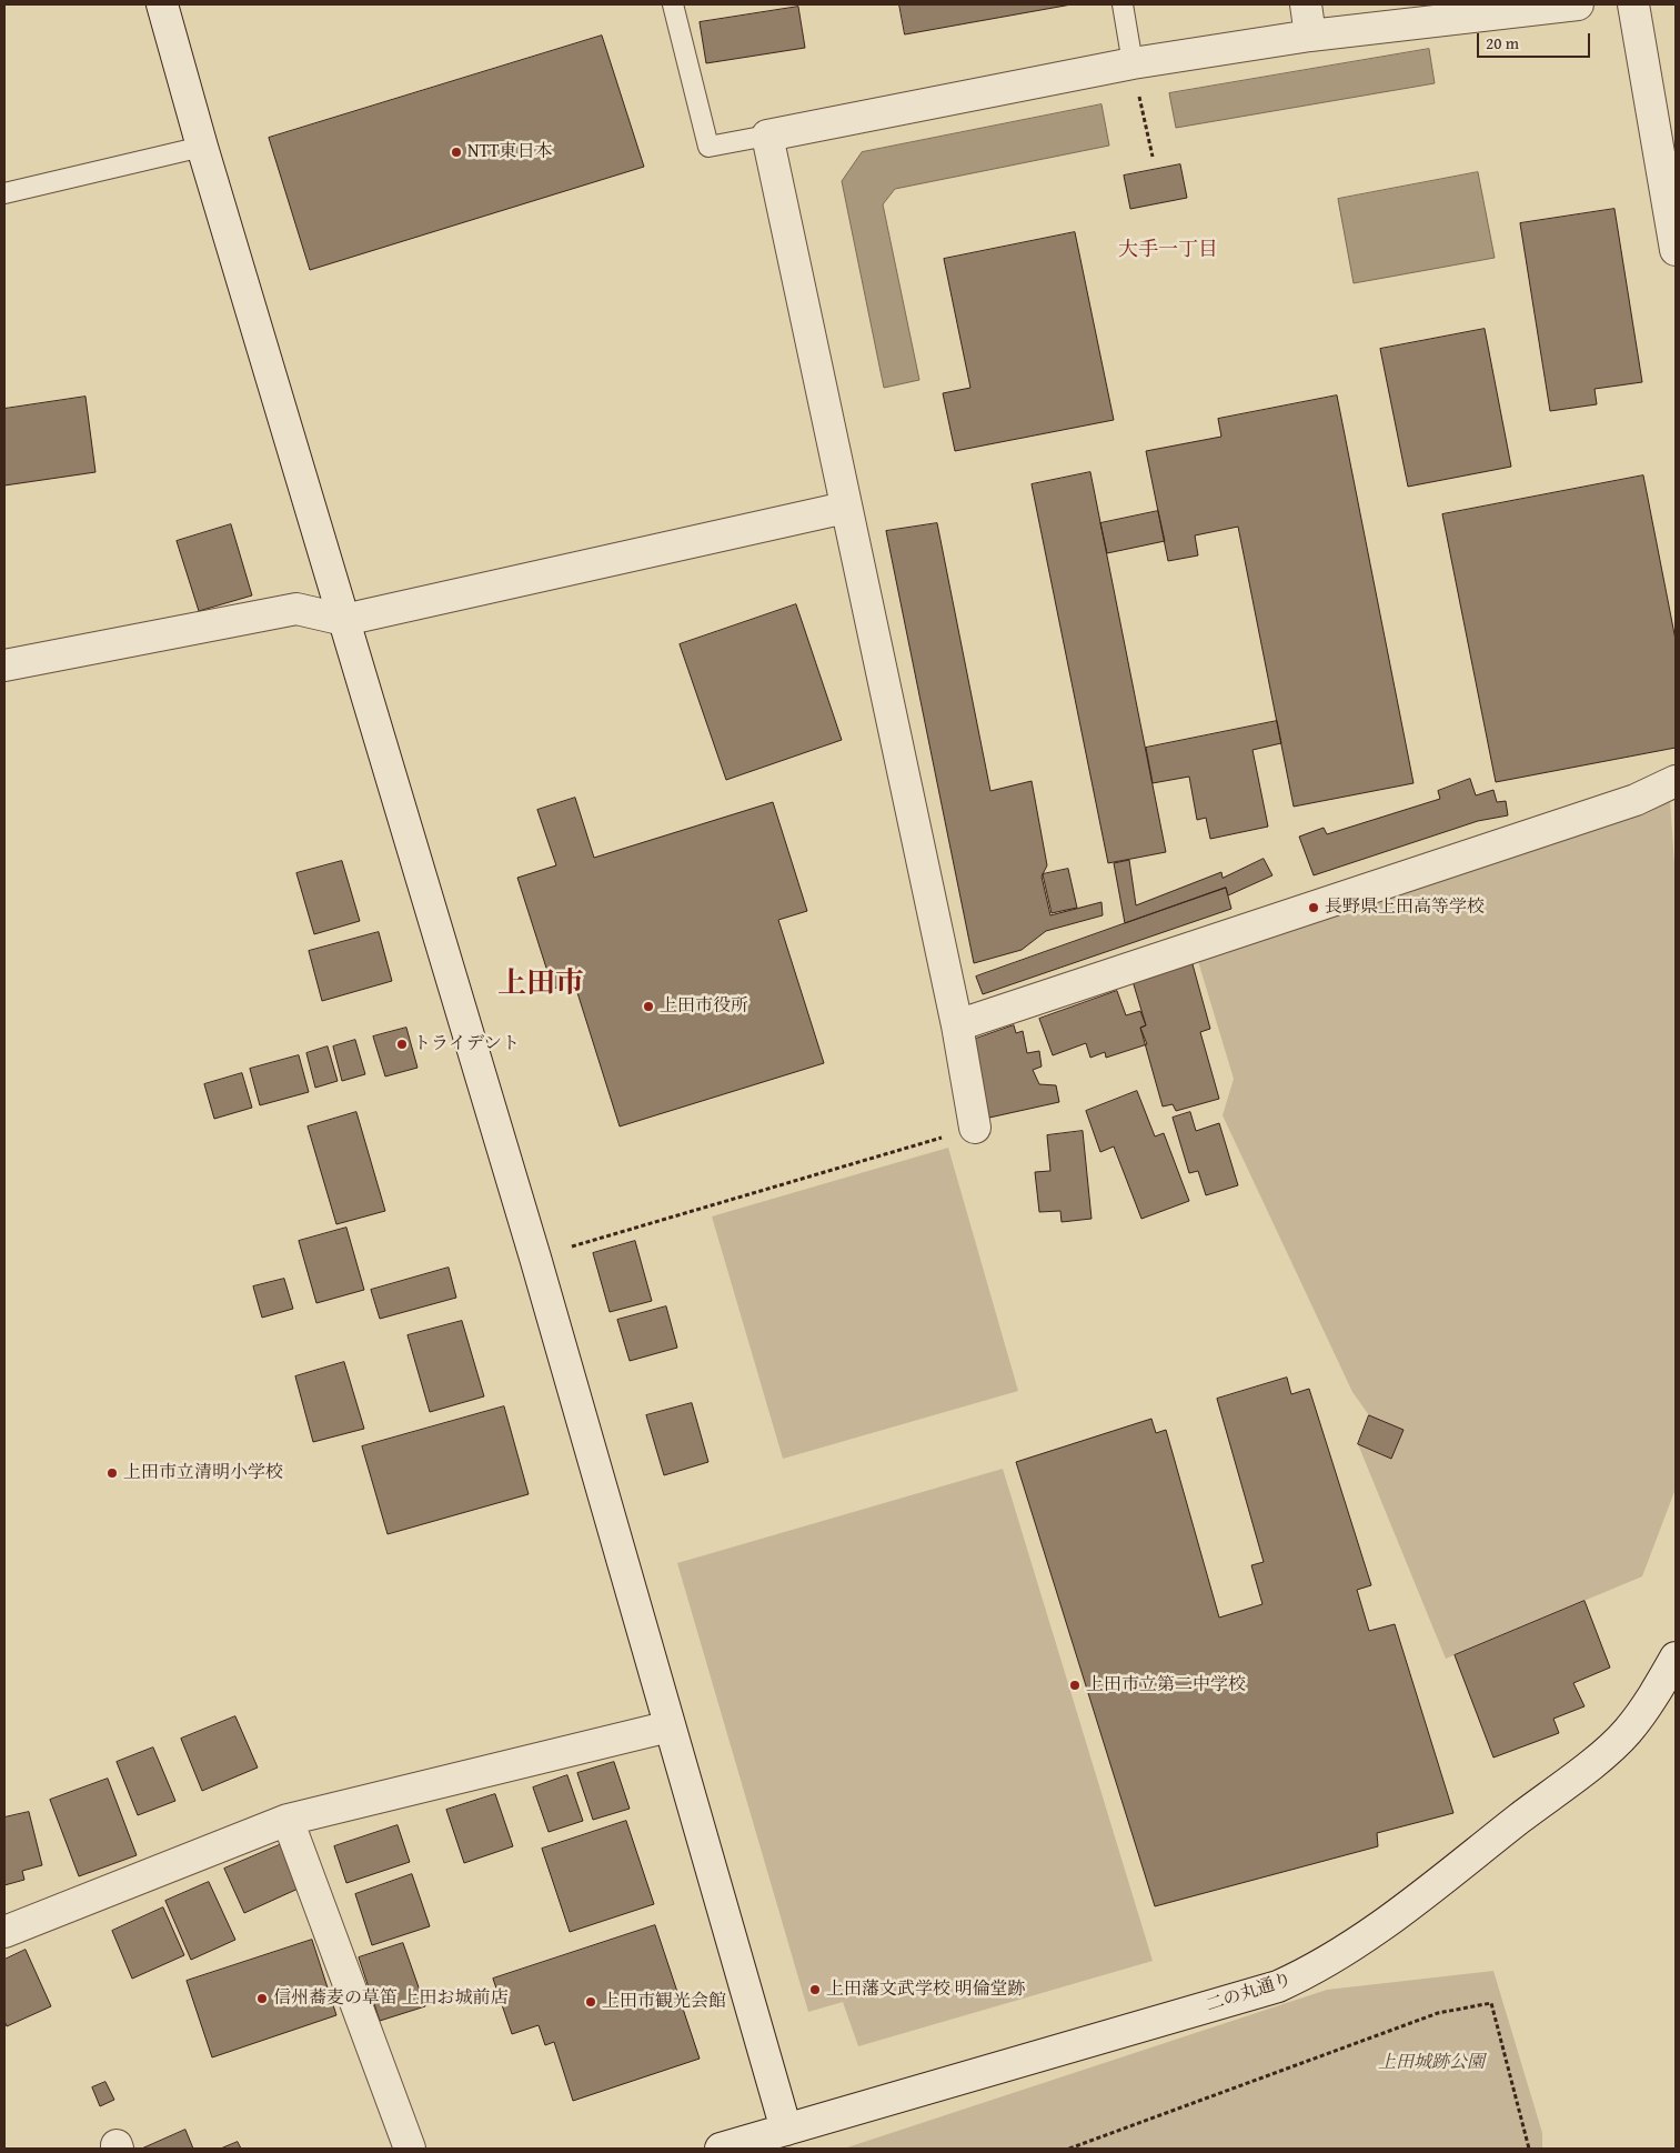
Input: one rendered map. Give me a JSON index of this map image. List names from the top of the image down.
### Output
{
  "streets": {
    "street": ["二の丸通り"]
  },
  "districts": ["大手一丁目", "上田市"],
  "parks": ["上田城跡公園"],
  "places": [
    "NTT東日本",
    "長野県上田高等学校",
    "上田市役所",
    "トライデント",
    "上田市立清明小学校",
    "上田市立第二中学校",
    "上田藩文武学校 明倫堂跡",
    "信州蕎麦の草笛 上田お城前店",
    "上田市観光会館"
  ],
  "scale_bar": "20 m"
}
